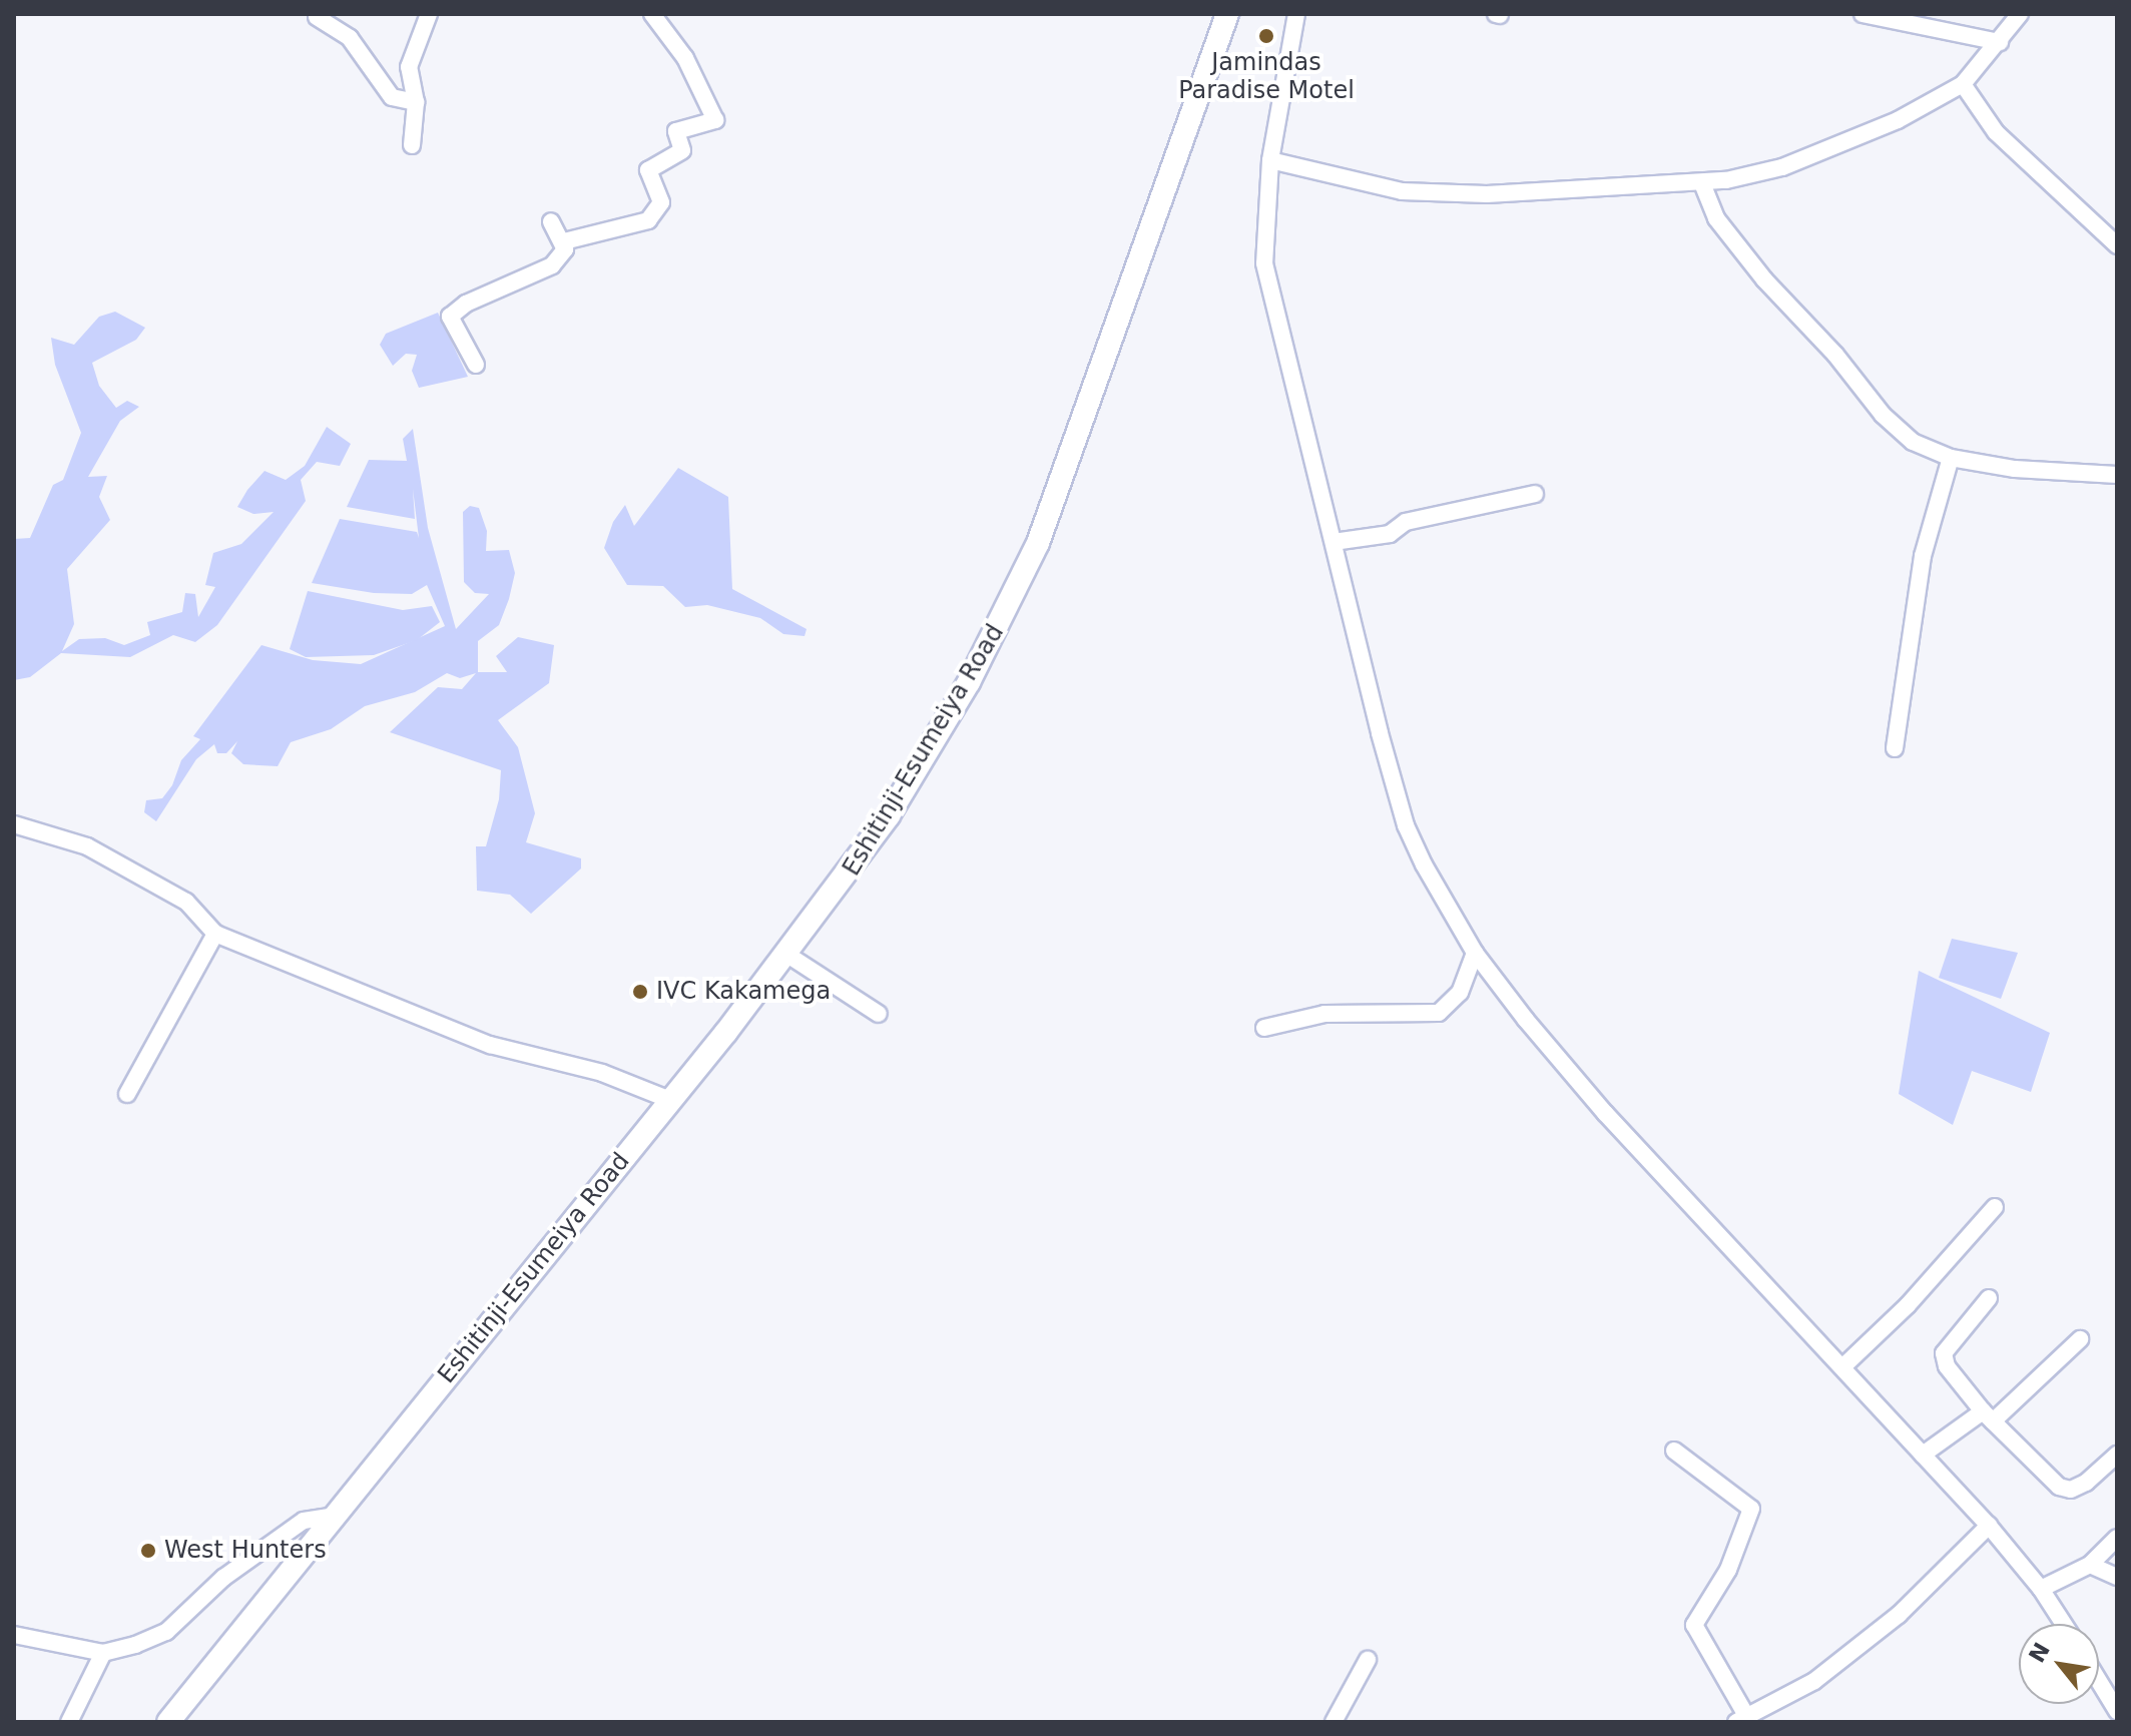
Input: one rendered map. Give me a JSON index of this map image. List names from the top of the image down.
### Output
{
  "streets": {
    "highway": ["Eshitinji-Esumeiya Road"]
  },
  "places": ["Jamindas Paradise Motel", "IVC Kakamega", "West Hunters"],
  "north": "top left"
}
